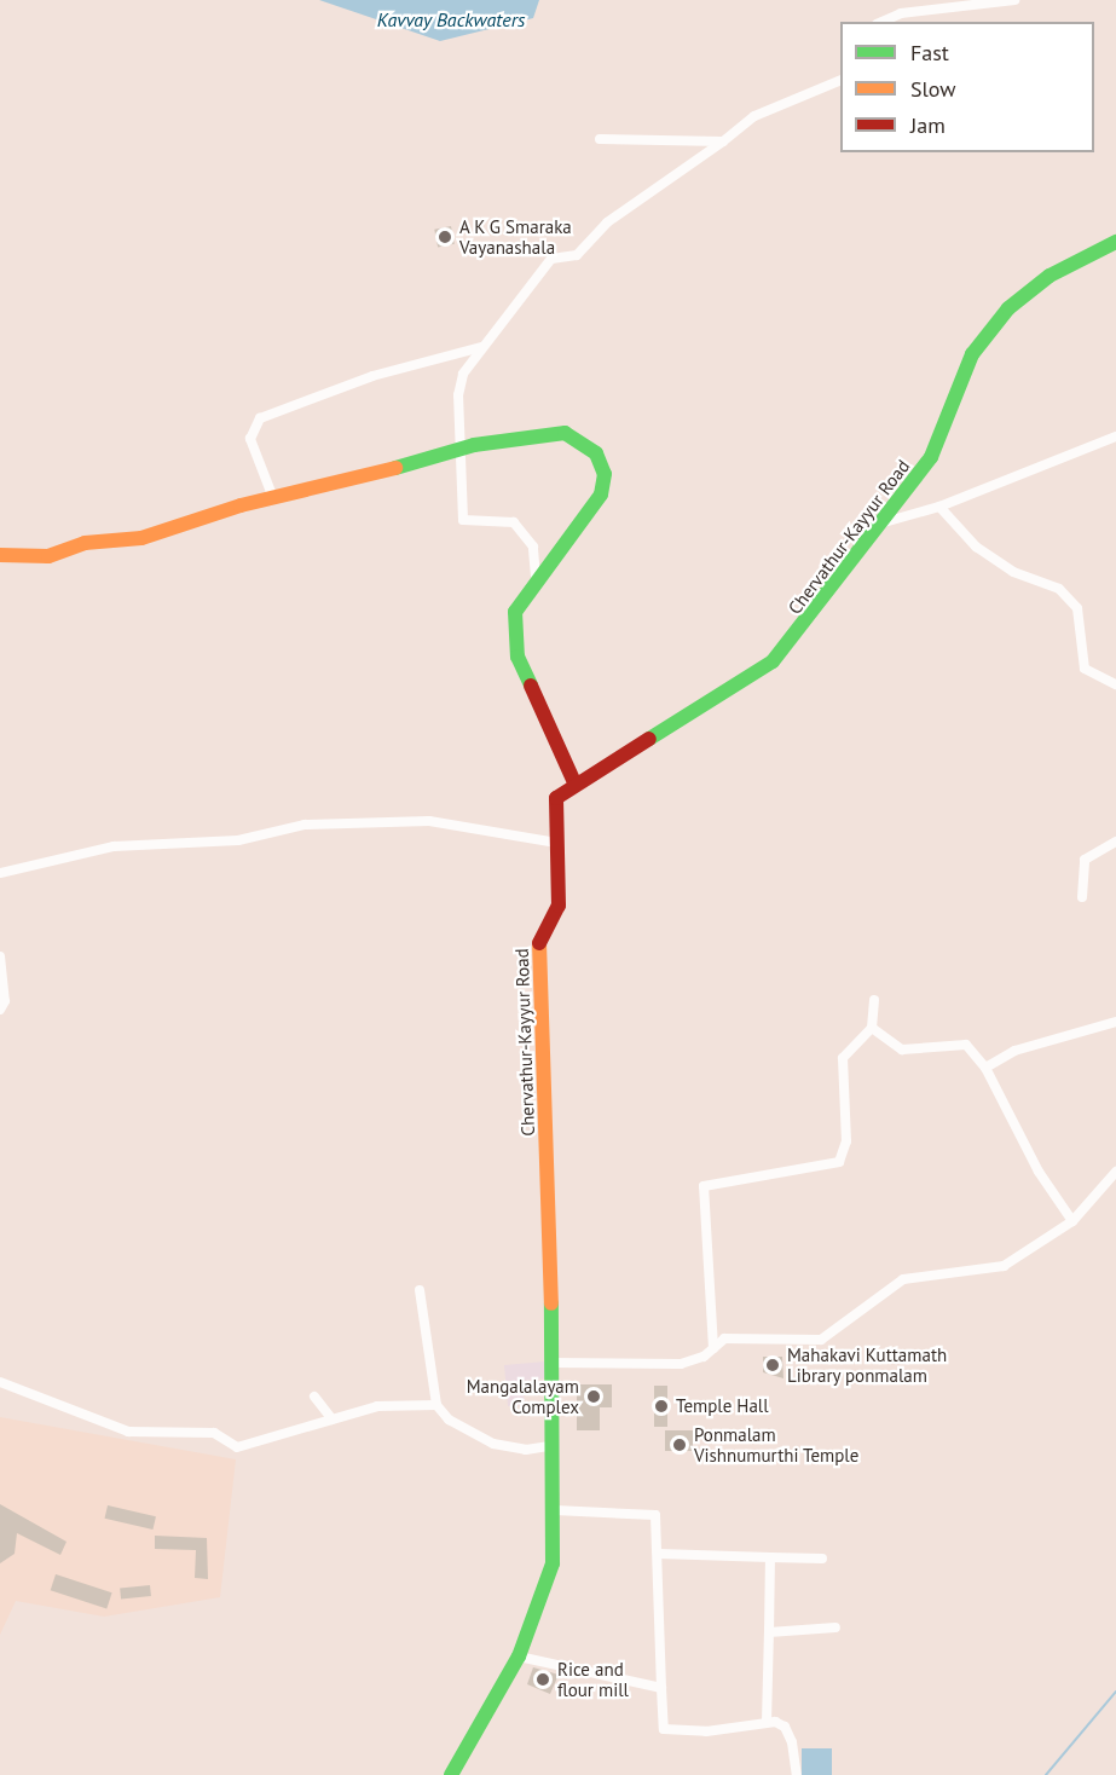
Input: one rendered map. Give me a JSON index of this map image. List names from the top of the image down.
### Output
{
  "streets": {
    "main road": ["Chervathur-Kayyur Road"]
  },
  "water": ["Kavvay Backwaters"],
  "places": [
    "A K G Smaraka Vayanashala",
    "Mahakavi Kuttamath Library ponmalam",
    "Mangalalayam Complex",
    "Temple Hall",
    "Ponmalam Vishnumurthi Temple",
    "Rice and flour mill"
  ],
  "legend": ["Fast", "Slow", "Jam"]
}
